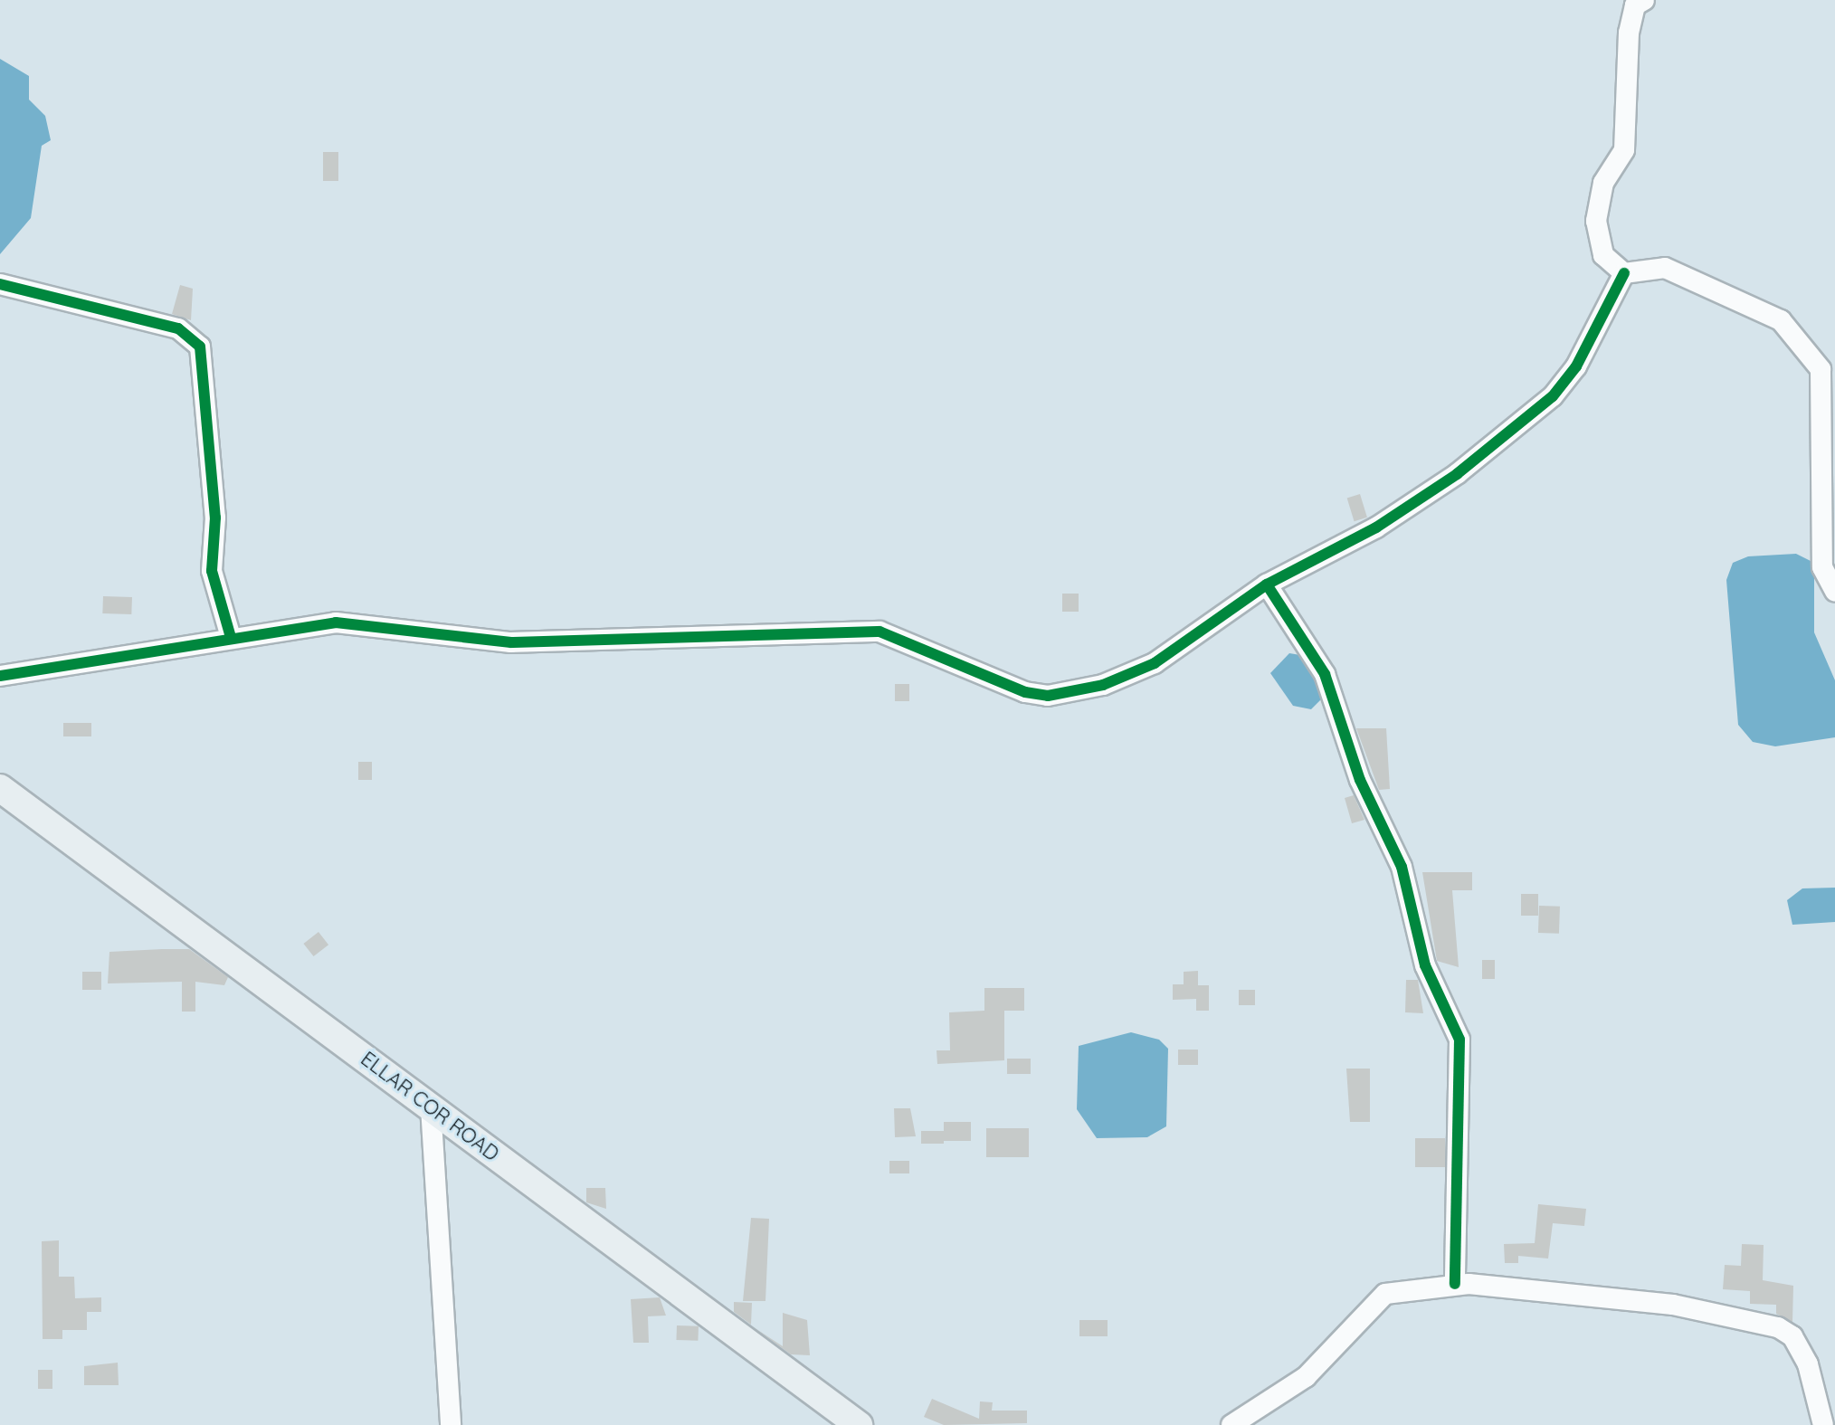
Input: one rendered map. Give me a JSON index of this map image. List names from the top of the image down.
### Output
{
  "streets": {
    "main road": ["ELLAR COR ROAD"]
  }
}
